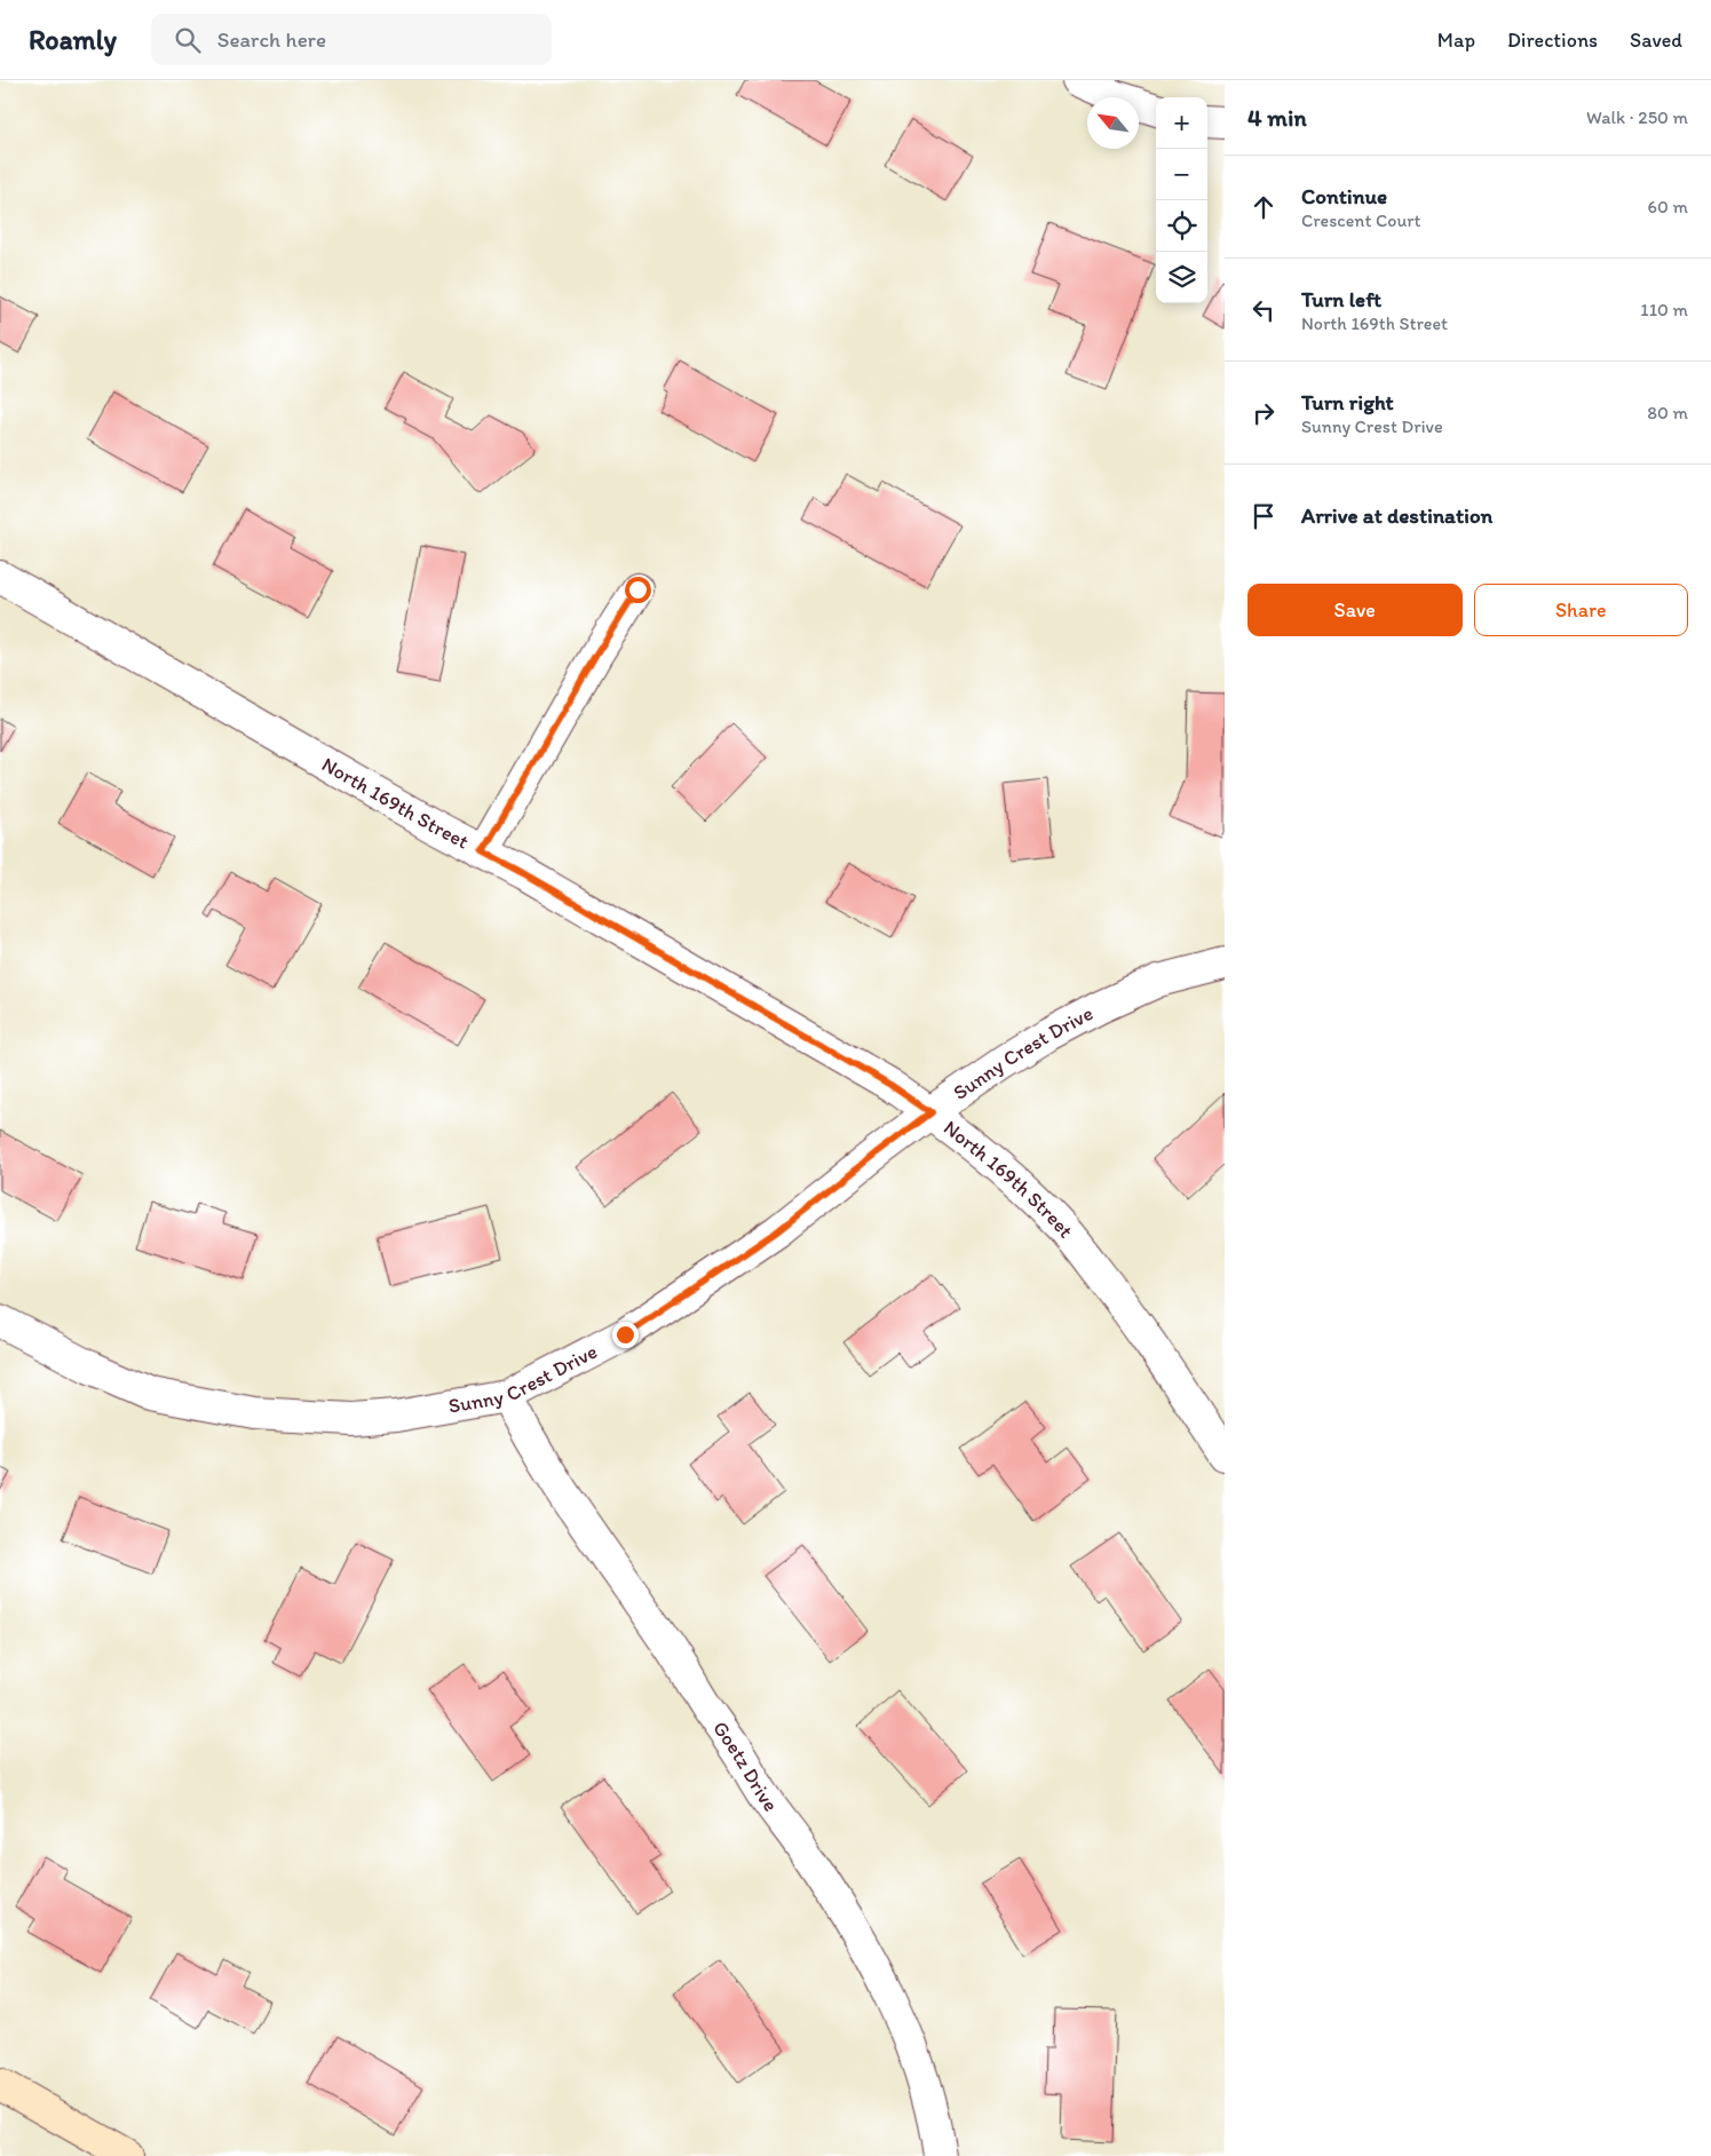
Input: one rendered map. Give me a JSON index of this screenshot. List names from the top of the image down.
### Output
{
  "streets": {
    "street": ["North 169th Street", "Sunny Crest Drive", "Goetz Drive"]
  },
  "crossings": [
    ["North 169th Street", "Sunny Crest Drive"],
    ["Sunny Crest Drive", "Goetz Drive"]
  ],
  "north": "top left",
  "page": {
    "header": "Roamly",
    "search": "Search here",
    "nav": ["Map", "Directions", "Saved"],
    "heading": ["4 min", "Walk · 250 m"],
    "map_buttons": ["+", "−"],
    "list": [
      ["Continue", "Crescent Court", "60 m"],
      ["Turn left", "North 169th Street", "110 m"],
      ["Turn right", "Sunny Crest Drive", "80 m"],
      "Arrive at destination"
    ],
    "buttons": ["Save", "Share"]
  }
}
